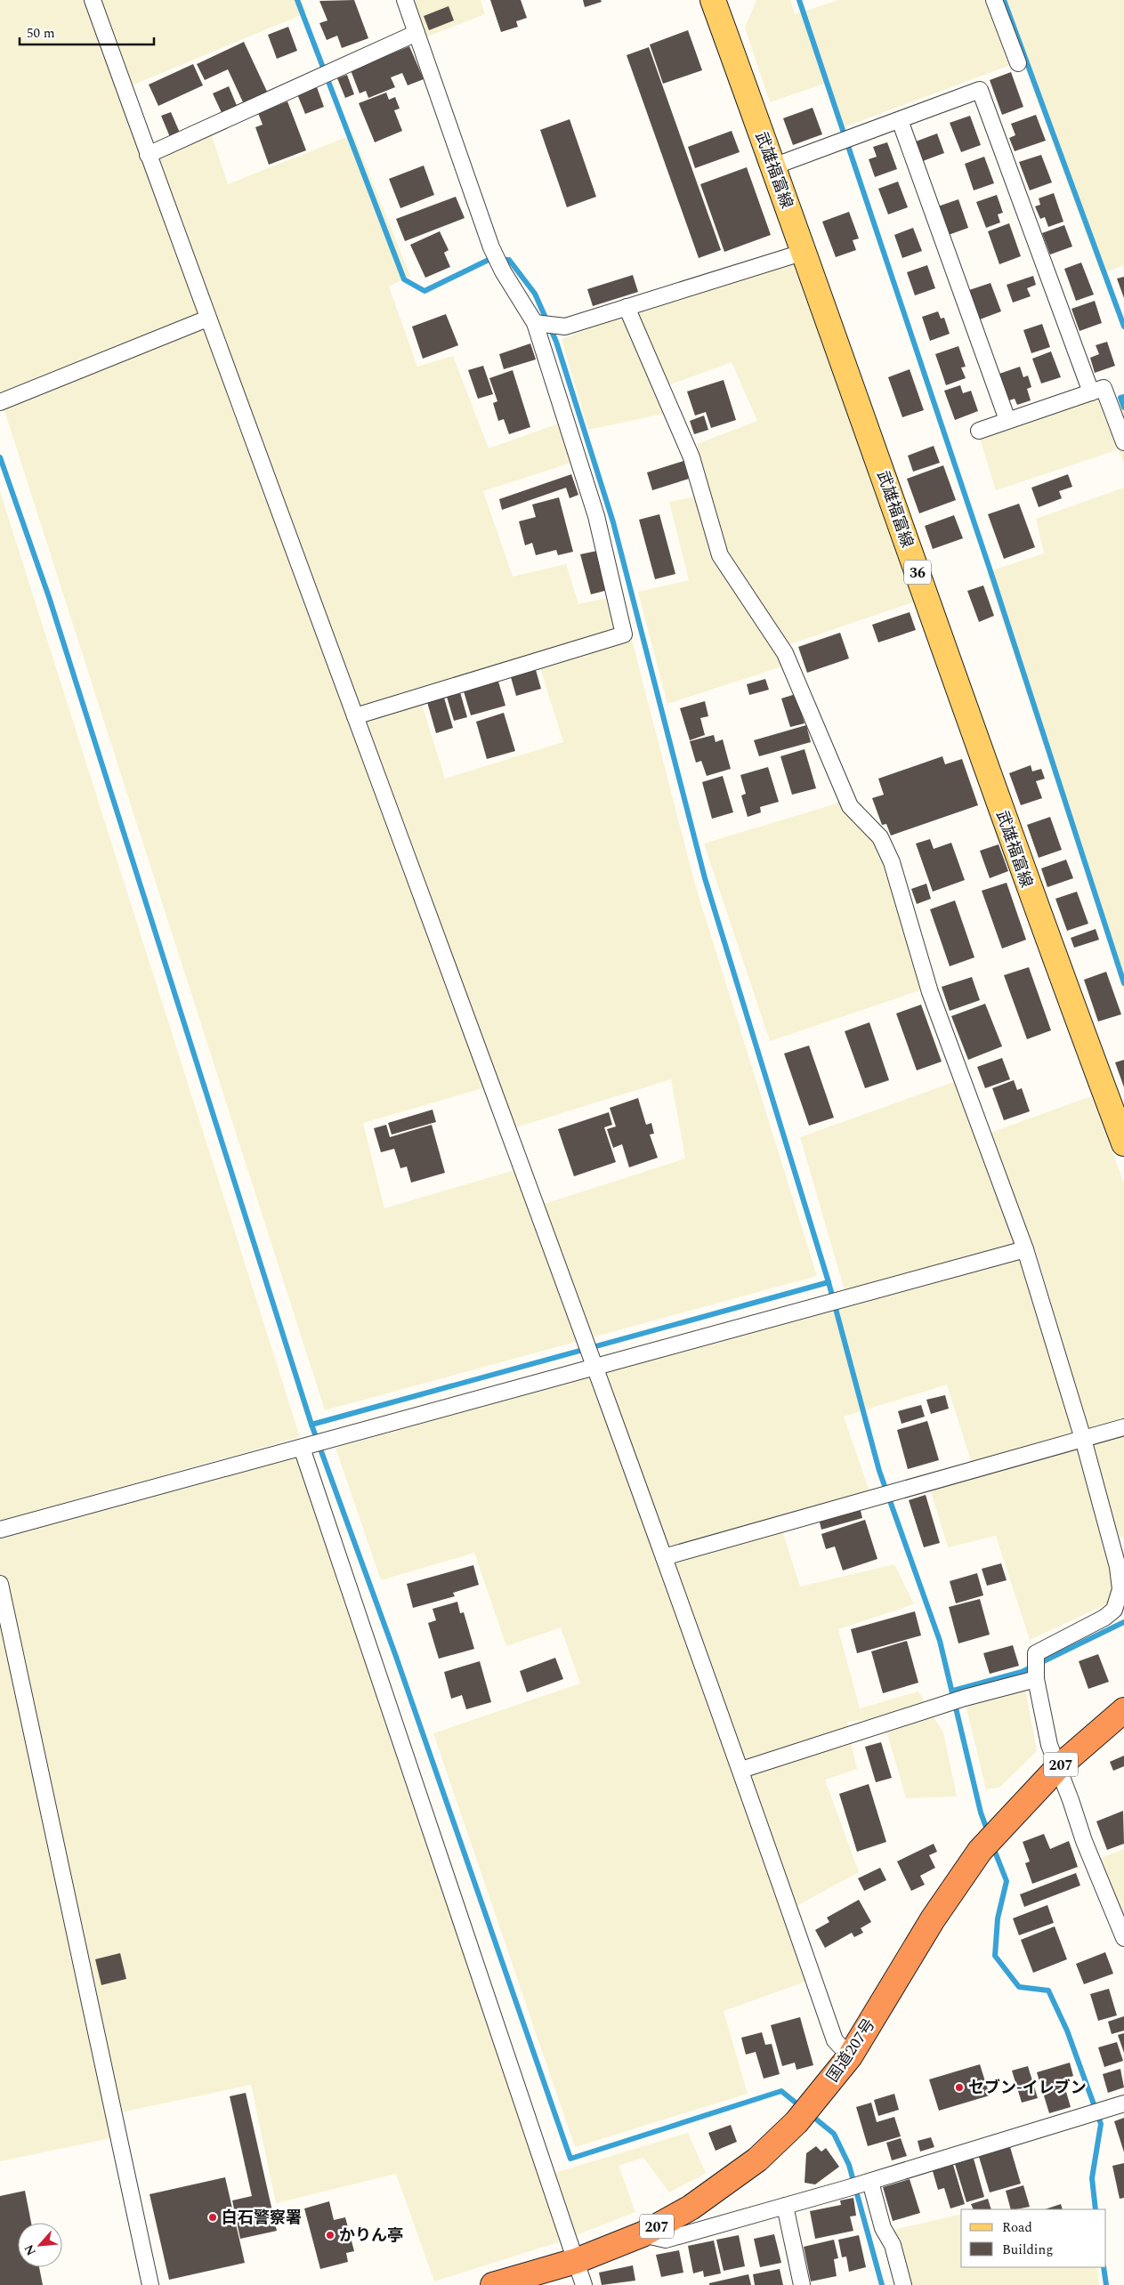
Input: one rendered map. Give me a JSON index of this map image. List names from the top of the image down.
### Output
{
  "streets": {
    "highway": ["207", "国道207号"],
    "main road": ["武雄福富線", "36"]
  },
  "places": ["セブン-イレブン", "白石警察署", "かりん亭"],
  "legend": ["Road", "Building"],
  "scale_bar": "50 m",
  "north": "bottom left"
}
